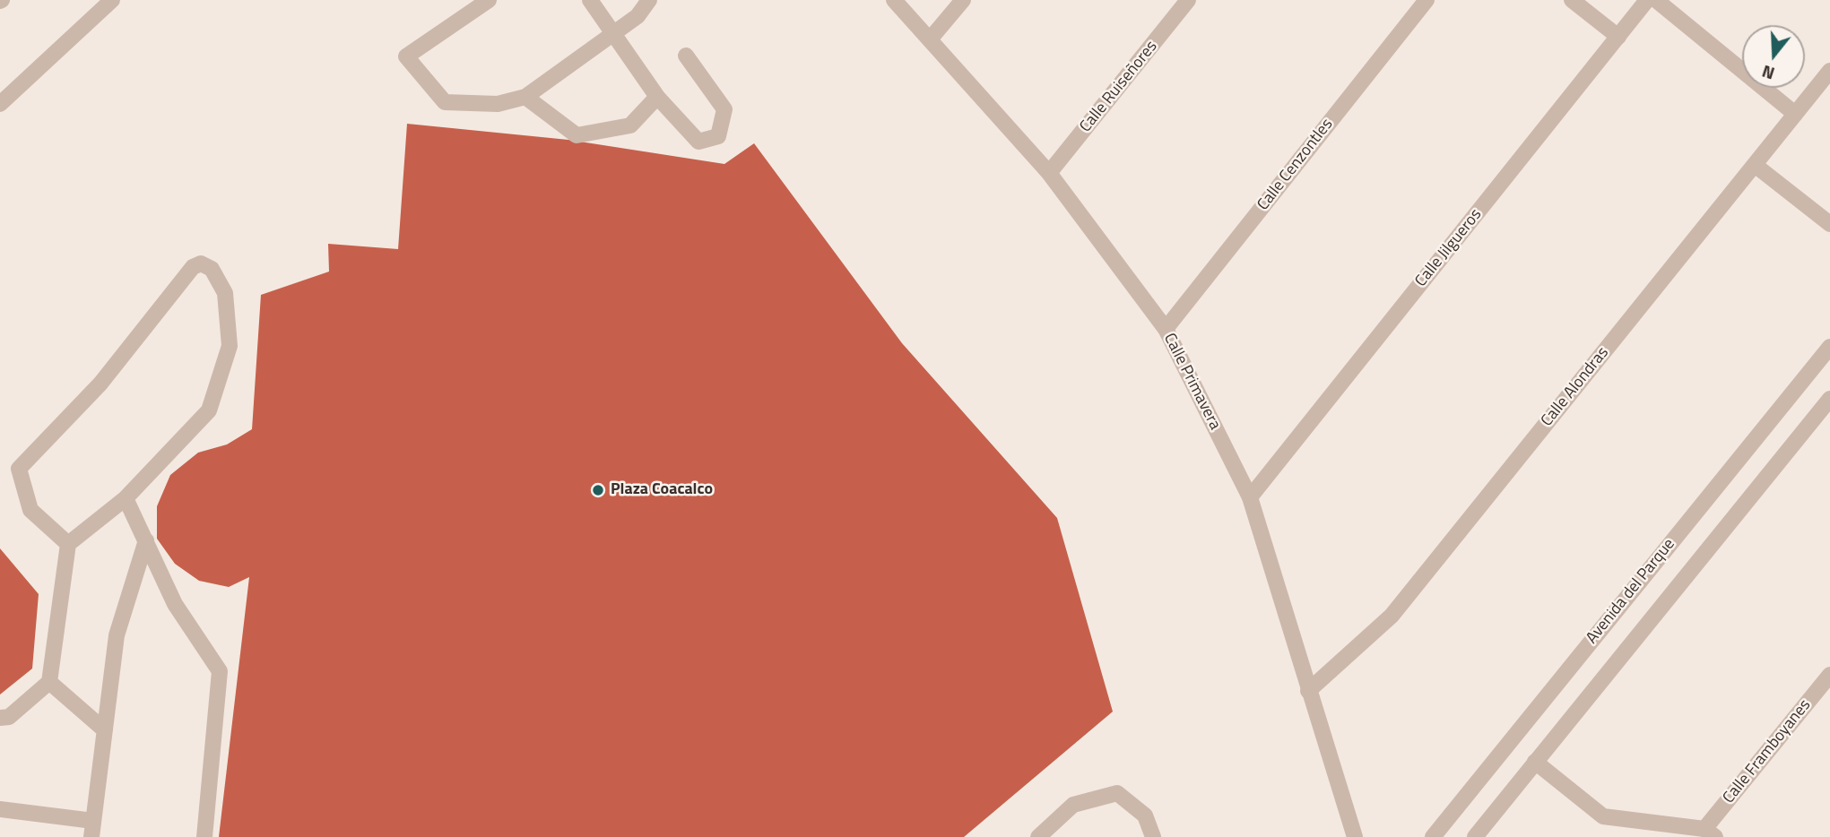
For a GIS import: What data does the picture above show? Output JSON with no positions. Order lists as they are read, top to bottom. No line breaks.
{"streets":{"street":["Calle Ruiseñores","Calle Cenzontles","Calle Jilgueros","Calle Primavera","Calle Alondras","Avenida del Parque","Calle Framboyanes"]},"crossings":[["Calle Ruiseñores","Calle Primavera"],["Calle Cenzontles","Calle Primavera"],["Calle Jilgueros","Calle Primavera"],["Calle Primavera","Calle Alondras"]],"places":["Plaza Coacalco"],"north":"bottom"}
